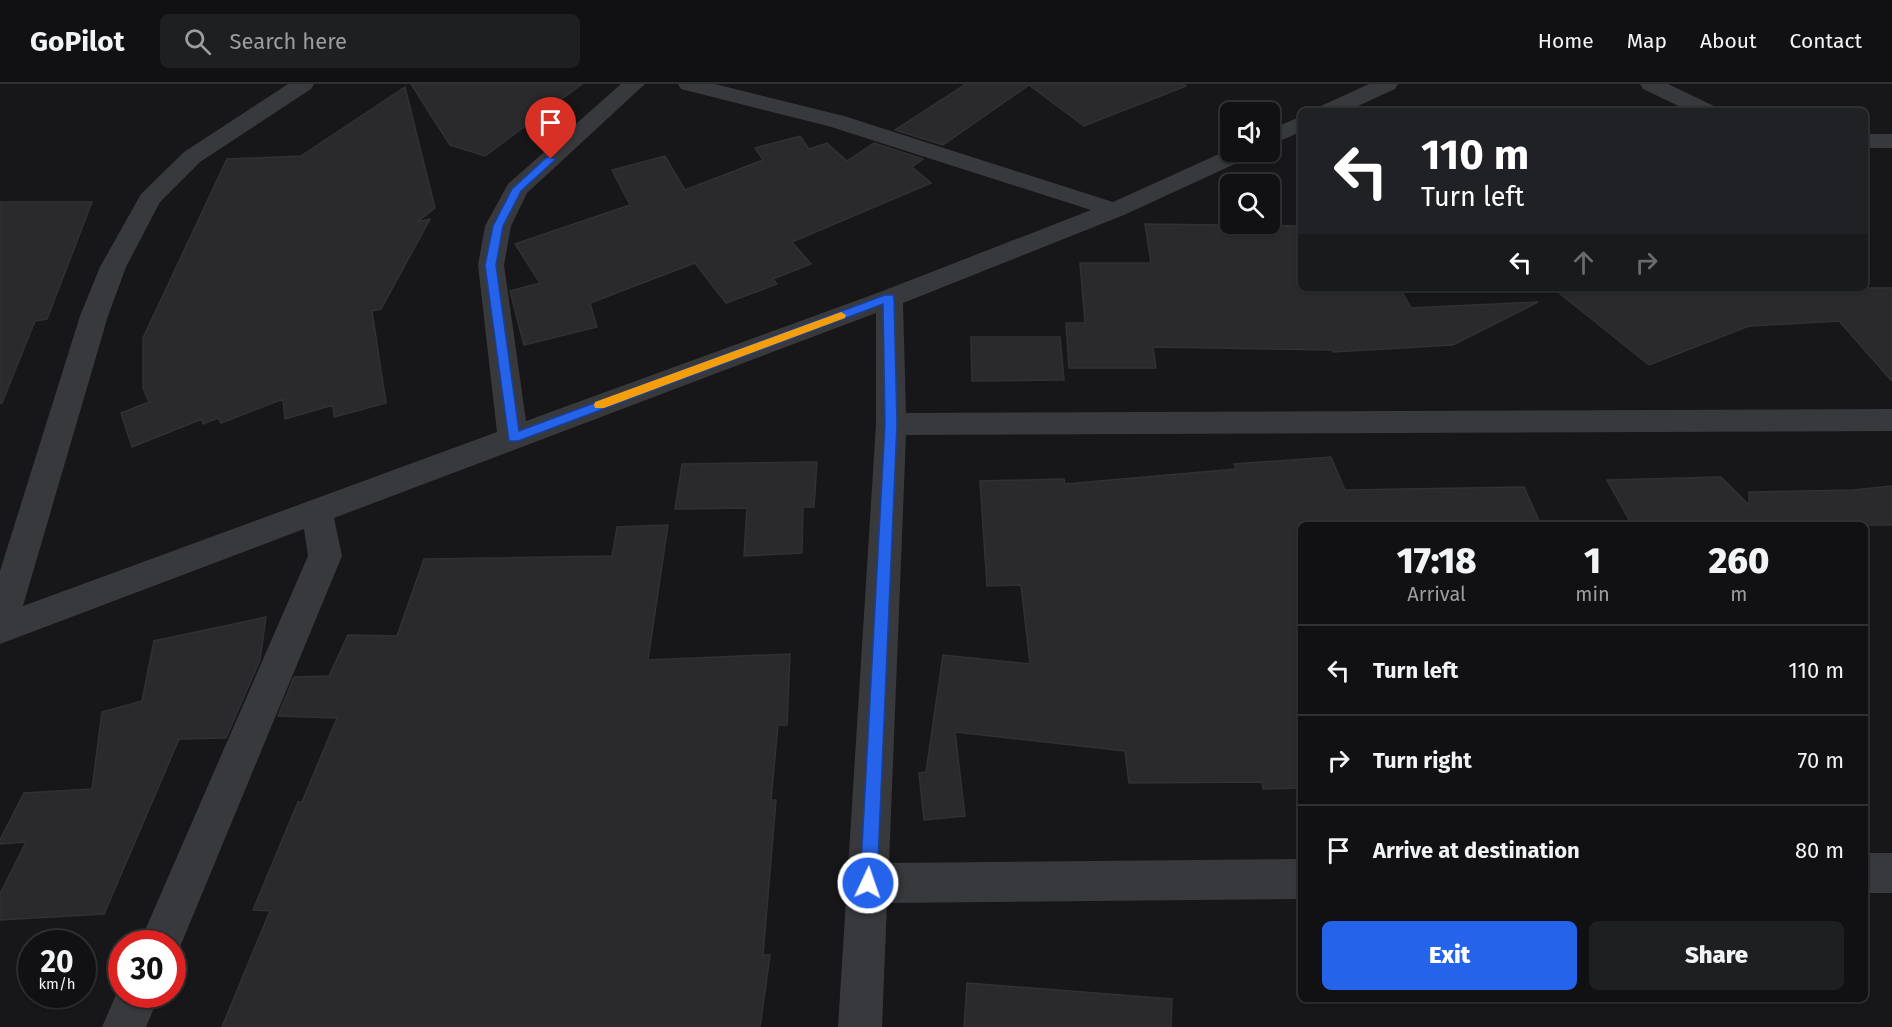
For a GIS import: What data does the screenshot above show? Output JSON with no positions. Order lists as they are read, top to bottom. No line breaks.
{"page":{"header":"GoPilot","search":"Search here","nav":["Home","Map","About","Contact"],"turn":["110 m","Turn left"],"eta":["17:18","Arrival","1","min","260","m"],"list":[{"name":"Turn left","value":"110 m"},{"name":"Turn right","value":"70 m"},{"name":"Arrive at destination","value":"80 m"}],"buttons":["Exit","Share"],"speed":"20 km/h","limit":"30"}}
